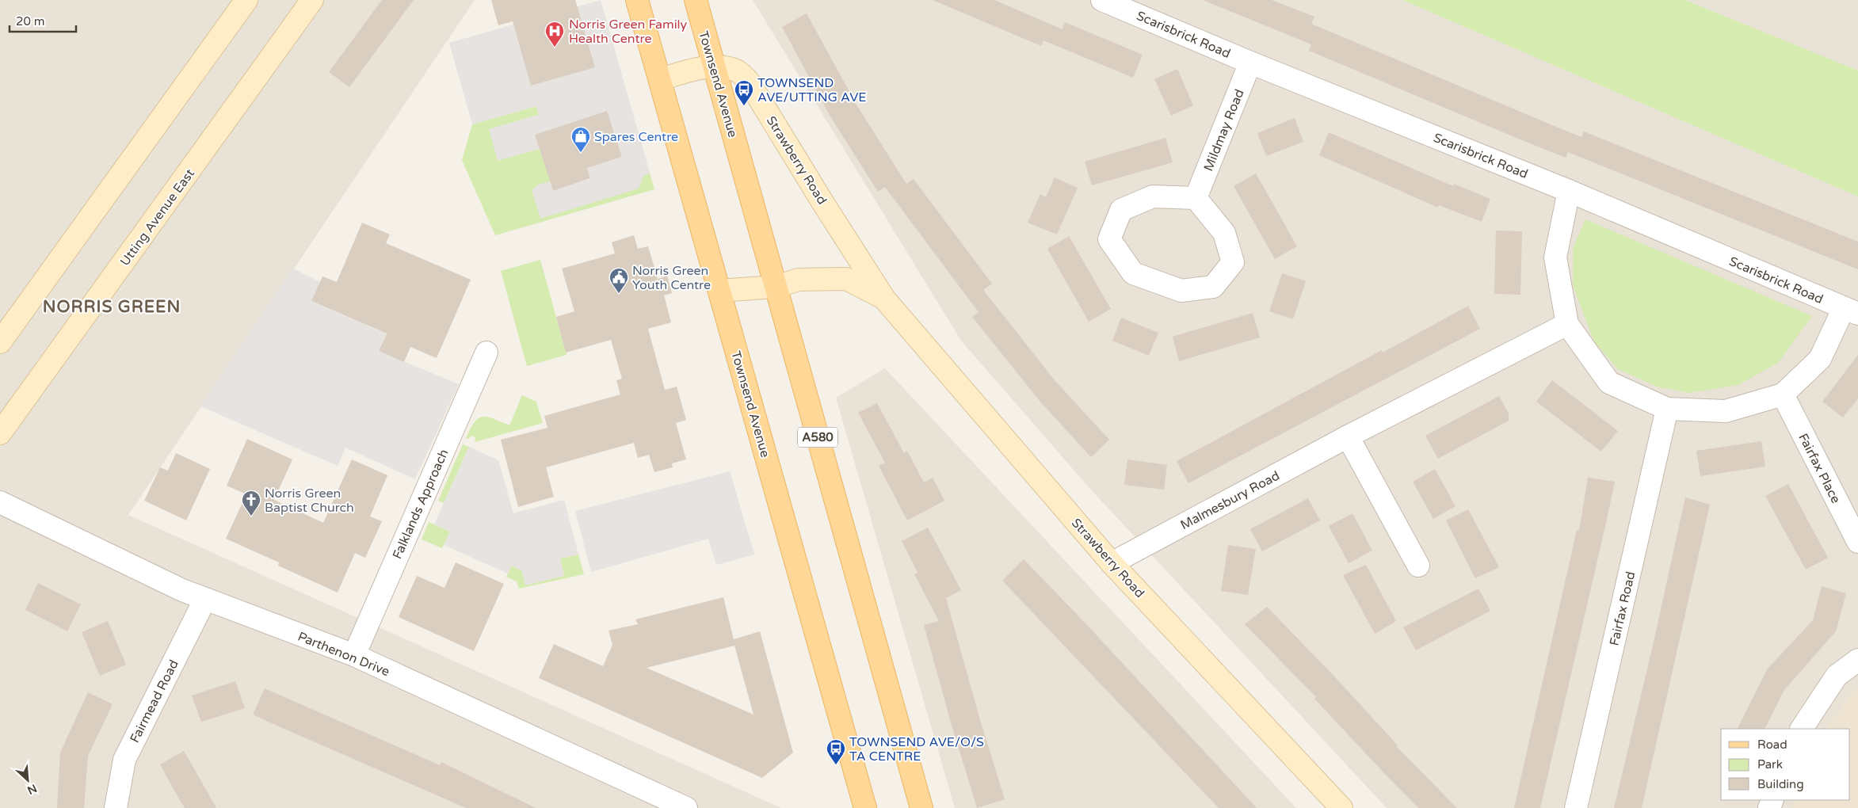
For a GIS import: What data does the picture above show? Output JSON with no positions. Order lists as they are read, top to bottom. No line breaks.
{"streets":{"main road":["Townsend Avenue","Strawberry Road","Utting Avenue East","A580"],"street":["Scarisbrick Road","Mildmay Road","Fairfax Place","Malmesbury Road","Falklands Approach","Fairfax Road","Parthenon Drive","Fairmead Road"]},"crossings":[["Scarisbrick Road","Mildmay Road"],["Townsend Avenue","Strawberry Road"],["Strawberry Road","Malmesbury Road"],["Falklands Approach","Parthenon Drive"],["Parthenon Drive","Fairmead Road"]],"districts":["NORRIS GREEN"],"places":{"hospital":["Norris Green Family Health Centre"],"bus stop":["TOWNSEND AVE/UTTING AVE","TOWNSEND AVE/O/S TA CENTRE"],"shop":["Spares Centre"],"public building":["Norris Green Youth Centre"],"church":["Norris Green Baptist Church"]},"legend":["Road","Park","Building"],"scale_bar":"20 m","north":"bottom right"}
